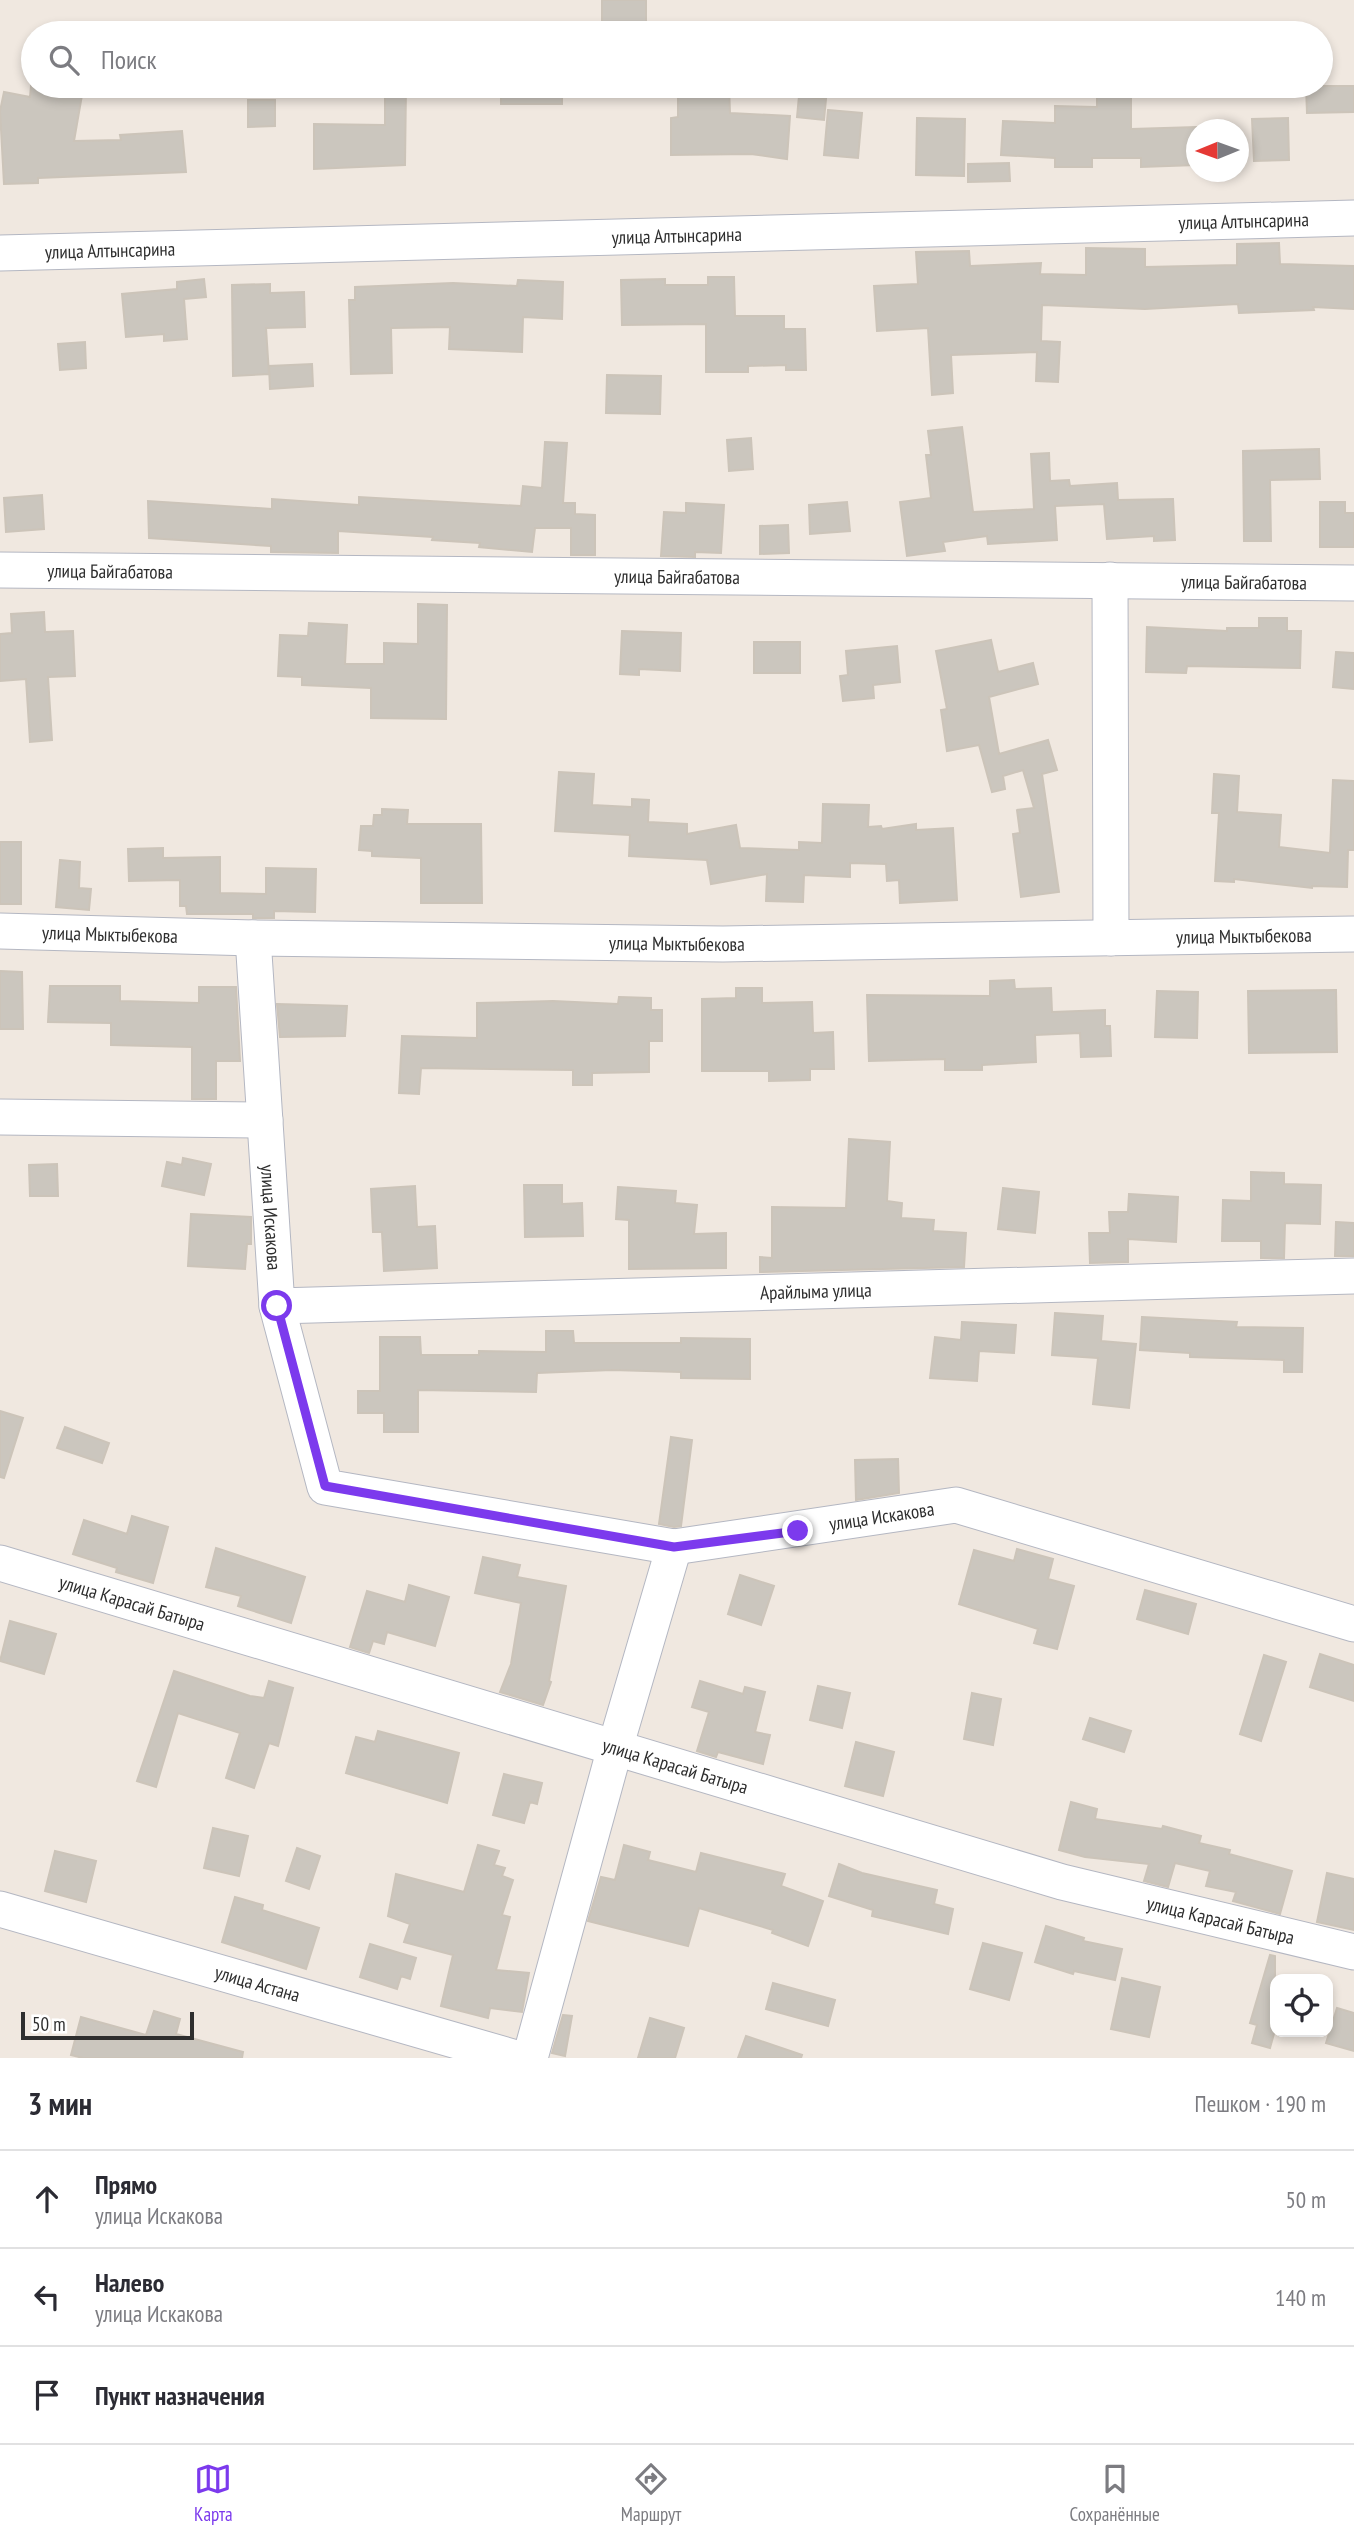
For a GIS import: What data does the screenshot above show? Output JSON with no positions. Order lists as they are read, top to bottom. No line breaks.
{"streets":{"street":["улица Алтынсарина","улица Байгабатова","улица Мыктыбекова","улица Искакова","Арайлыма улица","улица Карасай Батыра","улица Астана"]},"crossings":[["улица Мыктыбекова","улица Искакова"],["улица Искакова","Арайлыма улица"]],"scale_bar":"50 m","north":"left","page":{"search":"Поиск","scale":"50 m","heading":["3 мин","Пешком · 190 m"],"list":[["Прямо","улица Искакова","50 m"],["Налево","улица Искакова","140 m"],"Пункт назначения"],"nav":["Карта","Маршрут","Сохранённые"]}}
